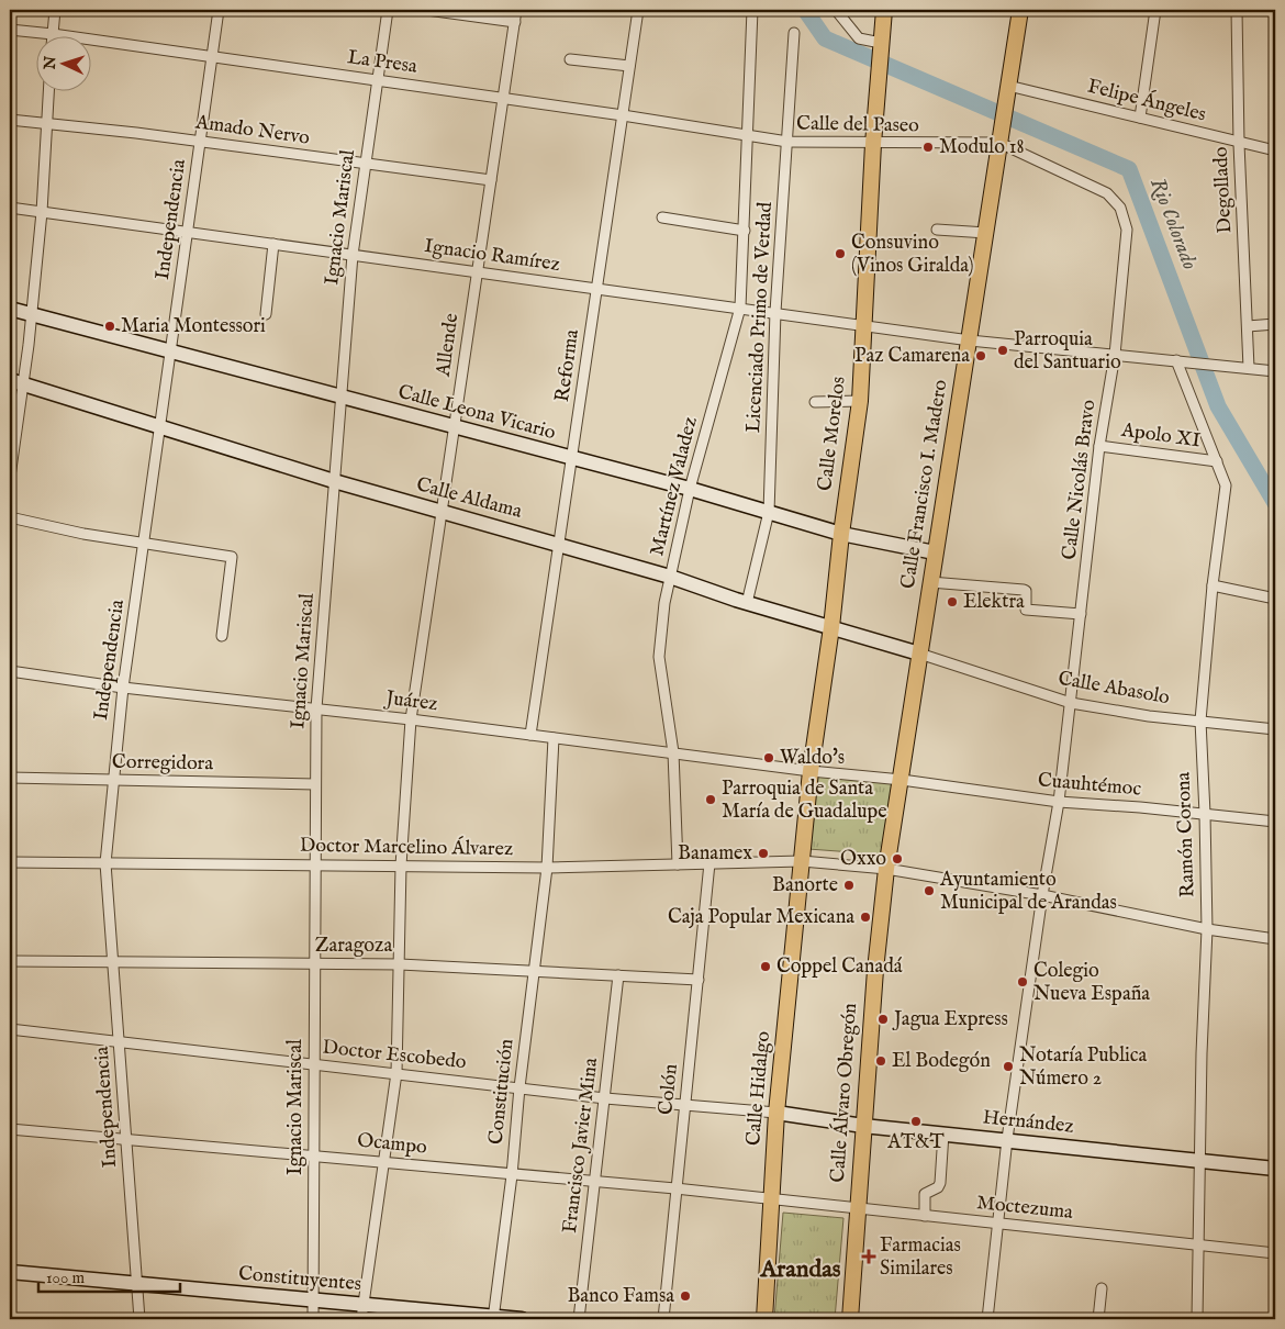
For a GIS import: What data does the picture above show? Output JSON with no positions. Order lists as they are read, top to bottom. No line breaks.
{"streets":{"main road":["Calle Leona Vicario","Calle Morelos","Calle Francisco I. Madero","Calle Aldama","Calle Hidalgo","Calle Álvaro Obregón","Hernández","Constituyentes"],"street":["La Presa","Felipe Ángeles","Calle del Paseo","Amado Nervo","Degollado","Ignacio Mariscal","Independencia","Ignacio Ramírez","Licenciado Primo de Verdad","Allende","Reforma","Apolo XI","Calle Nicolás Bravo","Martínez Valadez","Calle Abasolo","Juárez","Corregidora","Cuauhtémoc","Ramón Corona","Doctor Marcelino Álvarez","Zaragoza","Doctor Escobedo","Colón","Constitución","Ocampo","Francisco Javier Mina","Moctezuma"]},"crossings":[["La Presa","Calle del Paseo"],["La Presa","Ignacio Mariscal"],["La Presa","Independencia"],["La Presa","Allende"],["La Presa","Reforma"],["La Presa","Martínez Valadez"],["Felipe Ángeles","Degollado"],["Felipe Ángeles","Calle Francisco I. Madero"],["Calle del Paseo","Licenciado Primo de Verdad"],["Calle del Paseo","Calle Morelos"],["Calle del Paseo","Calle Nicolás Bravo"],["Calle del Paseo","Calle Francisco I. Madero"],["Calle del Paseo","Martínez Valadez"],["Amado Nervo","Ignacio Mariscal"],["Amado Nervo","Independencia"],["Amado Nervo","Allende"],["Degollado","Ignacio Ramírez"],["Ignacio Mariscal","Ignacio Ramírez"],["Ignacio Mariscal","Calle Leona Vicario"],["Ignacio Mariscal","Calle Aldama"],["Ignacio Mariscal","Juárez"],["Ignacio Mariscal","Corregidora"],["Ignacio Mariscal","Doctor Marcelino Álvarez"],["Ignacio Mariscal","Zaragoza"],["Ignacio Mariscal","Doctor Escobedo"],["Ignacio Mariscal","Ocampo"],["Ignacio Mariscal","Constituyentes"],["Independencia","Ignacio Ramírez"],["Independencia","Calle Leona Vicario"],["Independencia","Calle Aldama"],["Independencia","Juárez"],["Independencia","Corregidora"],["Independencia","Doctor Marcelino Álvarez"],["Independencia","Zaragoza"],["Independencia","Doctor Escobedo"],["Independencia","Ocampo"],["Independencia","Constituyentes"],["Ignacio Ramírez","Licenciado Primo de Verdad"],["Ignacio Ramírez","Allende"],["Ignacio Ramírez","Reforma"],["Ignacio Ramírez","Calle Morelos"],["Ignacio Ramírez","Calle Nicolás Bravo"],["Ignacio Ramírez","Calle Francisco I. Madero"],["Ignacio Ramírez","Martínez Valadez"],["Ignacio Ramírez","Ramón Corona"],["Licenciado Primo de Verdad","Calle Leona Vicario"],["Licenciado Primo de Verdad","Calle Aldama"],["Allende","Calle Leona Vicario"],["Allende","Calle Aldama"],["Allende","Juárez"],["Allende","Doctor Marcelino Álvarez"],["Allende","Zaragoza"],["Allende","Doctor Escobedo"],["Allende","Ocampo"],["Allende","Constituyentes"],["Reforma","Calle Leona Vicario"],["Reforma","Calle Aldama"],["Reforma","Juárez"],["Calle Leona Vicario","Calle Morelos"],["Calle Leona Vicario","Calle Francisco I. Madero"],["Calle Leona Vicario","Martínez Valadez"],["Calle Morelos","Calle Aldama"],["Calle Morelos","Juárez"],["Calle Morelos","Cuauhtémoc"],["Calle Morelos","Doctor Marcelino Álvarez"],["Calle Morelos","Calle Hidalgo"],["Apolo XI","Calle Nicolás Bravo"],["Apolo XI","Ramón Corona"],["Calle Nicolás Bravo","Calle Francisco I. Madero"],["Calle Nicolás Bravo","Calle Abasolo"],["Calle Nicolás Bravo","Cuauhtémoc"],["Calle Nicolás Bravo","Doctor Marcelino Álvarez"],["Calle Nicolás Bravo","Hernández"],["Calle Nicolás Bravo","Moctezuma"],["Calle Francisco I. Madero","Calle Aldama"],["Calle Francisco I. Madero","Calle Abasolo"],["Calle Francisco I. Madero","Cuauhtémoc"],["Calle Francisco I. Madero","Doctor Marcelino Álvarez"],["Calle Francisco I. Madero","Calle Álvaro Obregón"],["Martínez Valadez","Calle Aldama"],["Martínez Valadez","Juárez"],["Martínez Valadez","Doctor Marcelino Álvarez"],["Calle Aldama","Calle Abasolo"],["Calle Abasolo","Ramón Corona"],["Juárez","Cuauhtémoc"],["Juárez","Constitución"],["Cuauhtémoc","Ramón Corona"],["Ramón Corona","Doctor Marcelino Álvarez"],["Ramón Corona","Hernández"],["Ramón Corona","Moctezuma"],["Doctor Marcelino Álvarez","Calle Hidalgo"],["Doctor Marcelino Álvarez","Colón"],["Doctor Marcelino Álvarez","Constitución"],["Doctor Marcelino Álvarez","Calle Álvaro Obregón"],["Zaragoza","Colón"],["Zaragoza","Constitución"],["Zaragoza","Francisco Javier Mina"],["Doctor Escobedo","Calle Hidalgo"],["Doctor Escobedo","Colón"],["Doctor Escobedo","Constitución"],["Doctor Escobedo","Hernández"],["Doctor Escobedo","Francisco Javier Mina"],["Calle Hidalgo","Hernández"],["Calle Hidalgo","Ocampo"],["Calle Hidalgo","Moctezuma"],["Colón","Ocampo"],["Constitución","Ocampo"],["Constitución","Constituyentes"],["Calle Álvaro Obregón","Hernández"],["Calle Álvaro Obregón","Moctezuma"],["Ocampo","Francisco Javier Mina"],["Ocampo","Moctezuma"]],"districts":["Arandas"],"water":["Rio Colorado"],"places":{"other":["Modulo 18","Consuvino (Vinos Giralda)","Maria Montessori","Parroquia del Santuario","Paz Camarena","Elektra","Waldo's","Parroquia de Santa María de Guadalupe","Banamex","Oxxo","Banorte","Ayuntamiento Municipal de Arandas","Caja Popular Mexicana","Coppel Canadá","Colegio Nueva España","Jagua Express","El Bodegón","Notaría Publica Número 2","AT&T","Banco Famsa"],"health":["Farmacias Similares"]},"scale_bar":"100 m","north":"left"}
